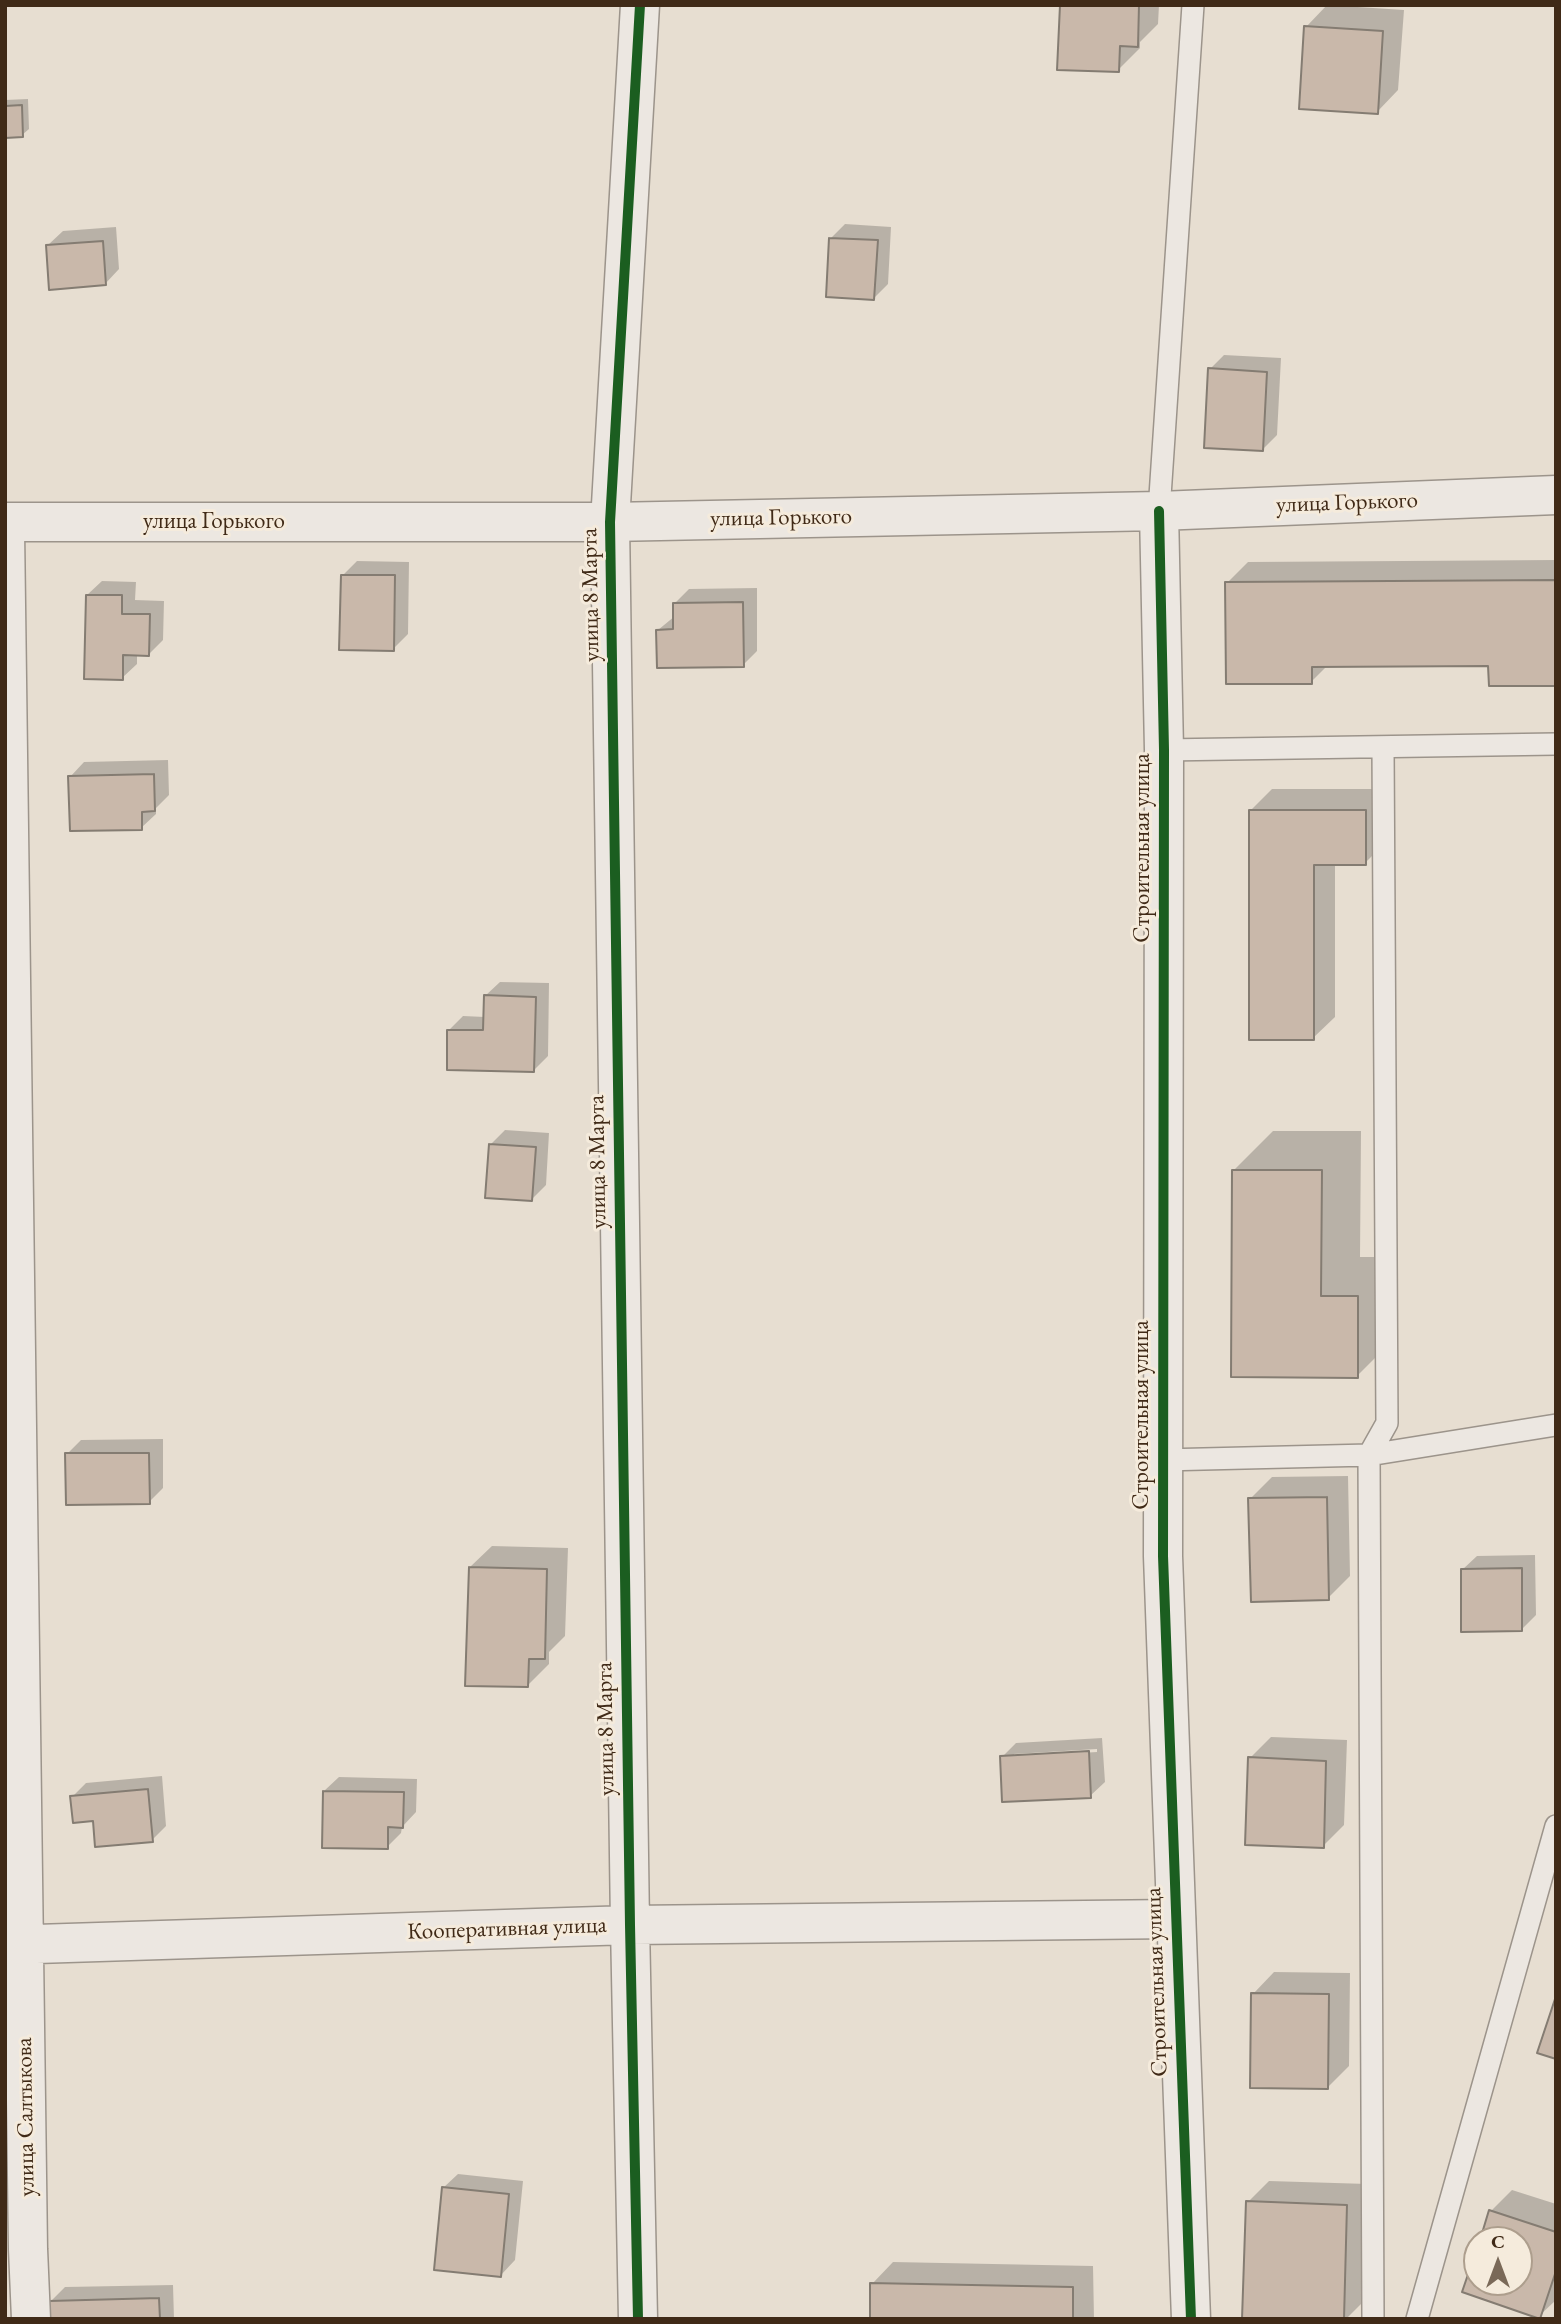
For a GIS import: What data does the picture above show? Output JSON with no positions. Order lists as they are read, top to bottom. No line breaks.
{"streets":{"street":["улица Горького","улица 8 Марта","Строительная улица","Кооперативная улица","улица Салтыкова"]},"crossings":[["улица Горького","улица 8 Марта"],["улица Горького","Строительная улица"],["улица 8 Марта","Кооперативная улица"],["Строительная улица","Кооперативная улица"],["Кооперативная улица","улица Салтыкова"]],"north":"top"}
